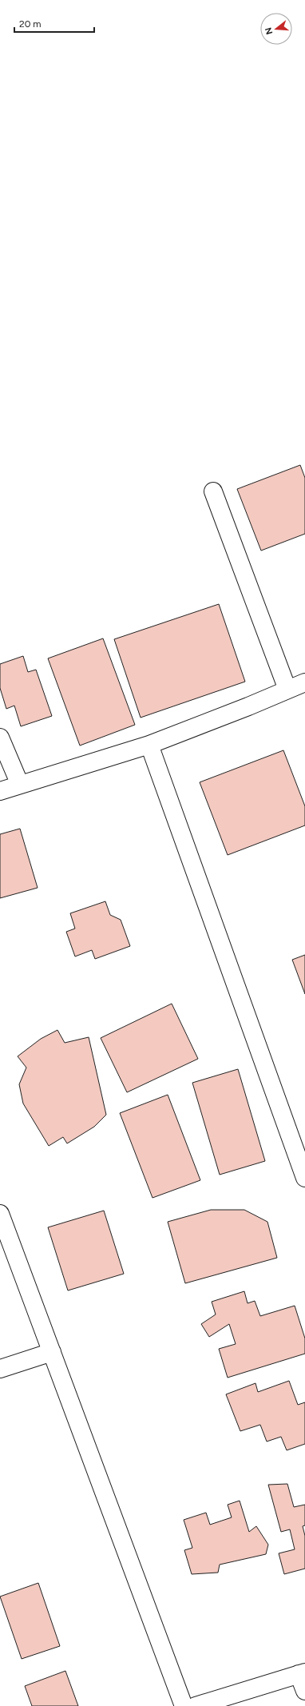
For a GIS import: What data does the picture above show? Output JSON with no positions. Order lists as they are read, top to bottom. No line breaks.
{"scale_bar":"20 m","north":"left"}
